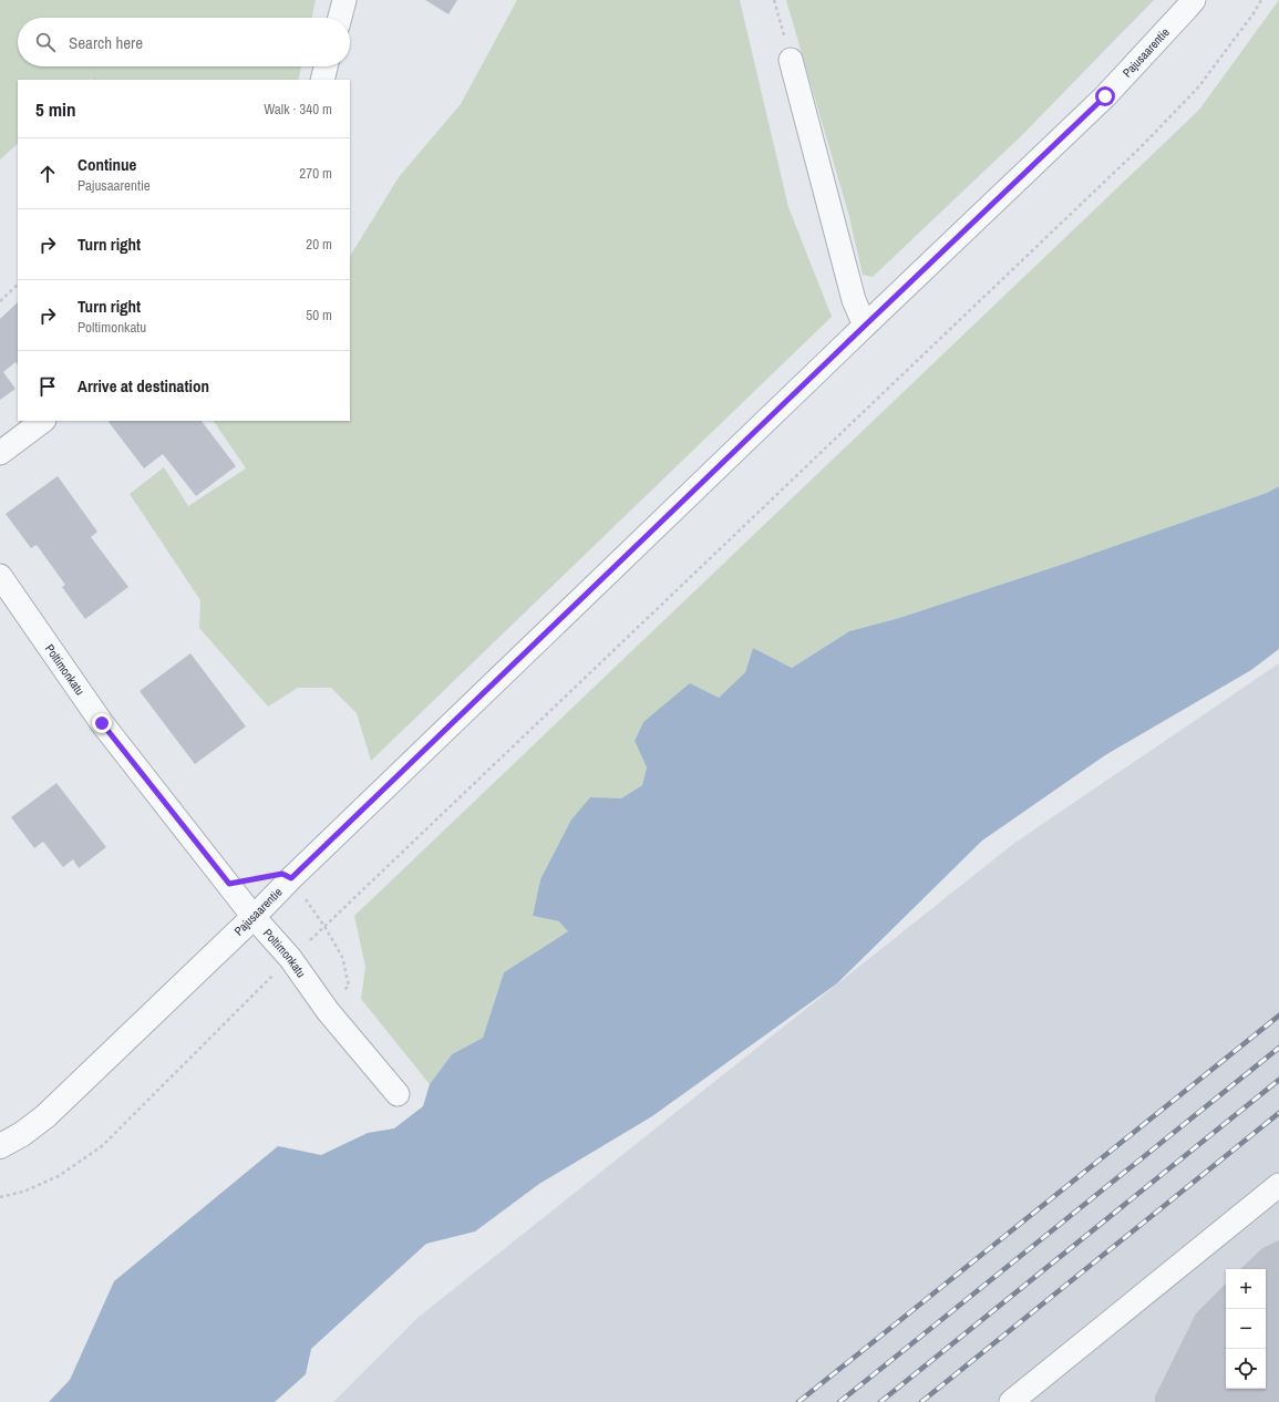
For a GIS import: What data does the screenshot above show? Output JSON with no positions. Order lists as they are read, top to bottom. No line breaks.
{"streets":{"street":["Pajusaarentie","Poltimonkatu"]},"crossings":[["Pajusaarentie","Poltimonkatu"]],"page":{"search":"Search here","heading":["5 min","Walk · 340 m"],"list":[["Continue","Pajusaarentie","270 m"],["Turn right","20 m"],["Turn right","Poltimonkatu","50 m"],"Arrive at destination"],"map_buttons":["+","−"]}}
